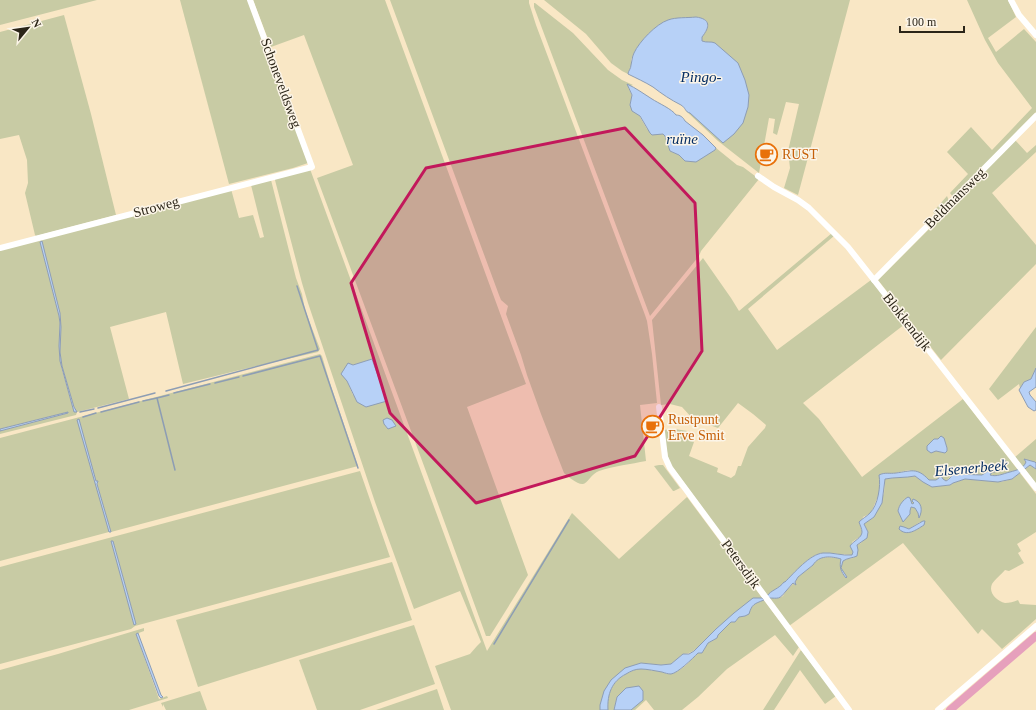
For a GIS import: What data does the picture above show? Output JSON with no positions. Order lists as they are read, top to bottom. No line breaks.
{"streets":{"street":["Schoneveldsweg","Beldmansweg","Stroweg","Blokkendijk","Petersdijk"]},"crossings":[["Schoneveldsweg","Stroweg"],["Beldmansweg","Blokkendijk"]],"water":["Pingo-","ruïne","Elsenerbeek"],"places":{"cafe":["RUST","Rustpunt Erve Smit"]},"scale_bar":"100 m","north":"top right"}
